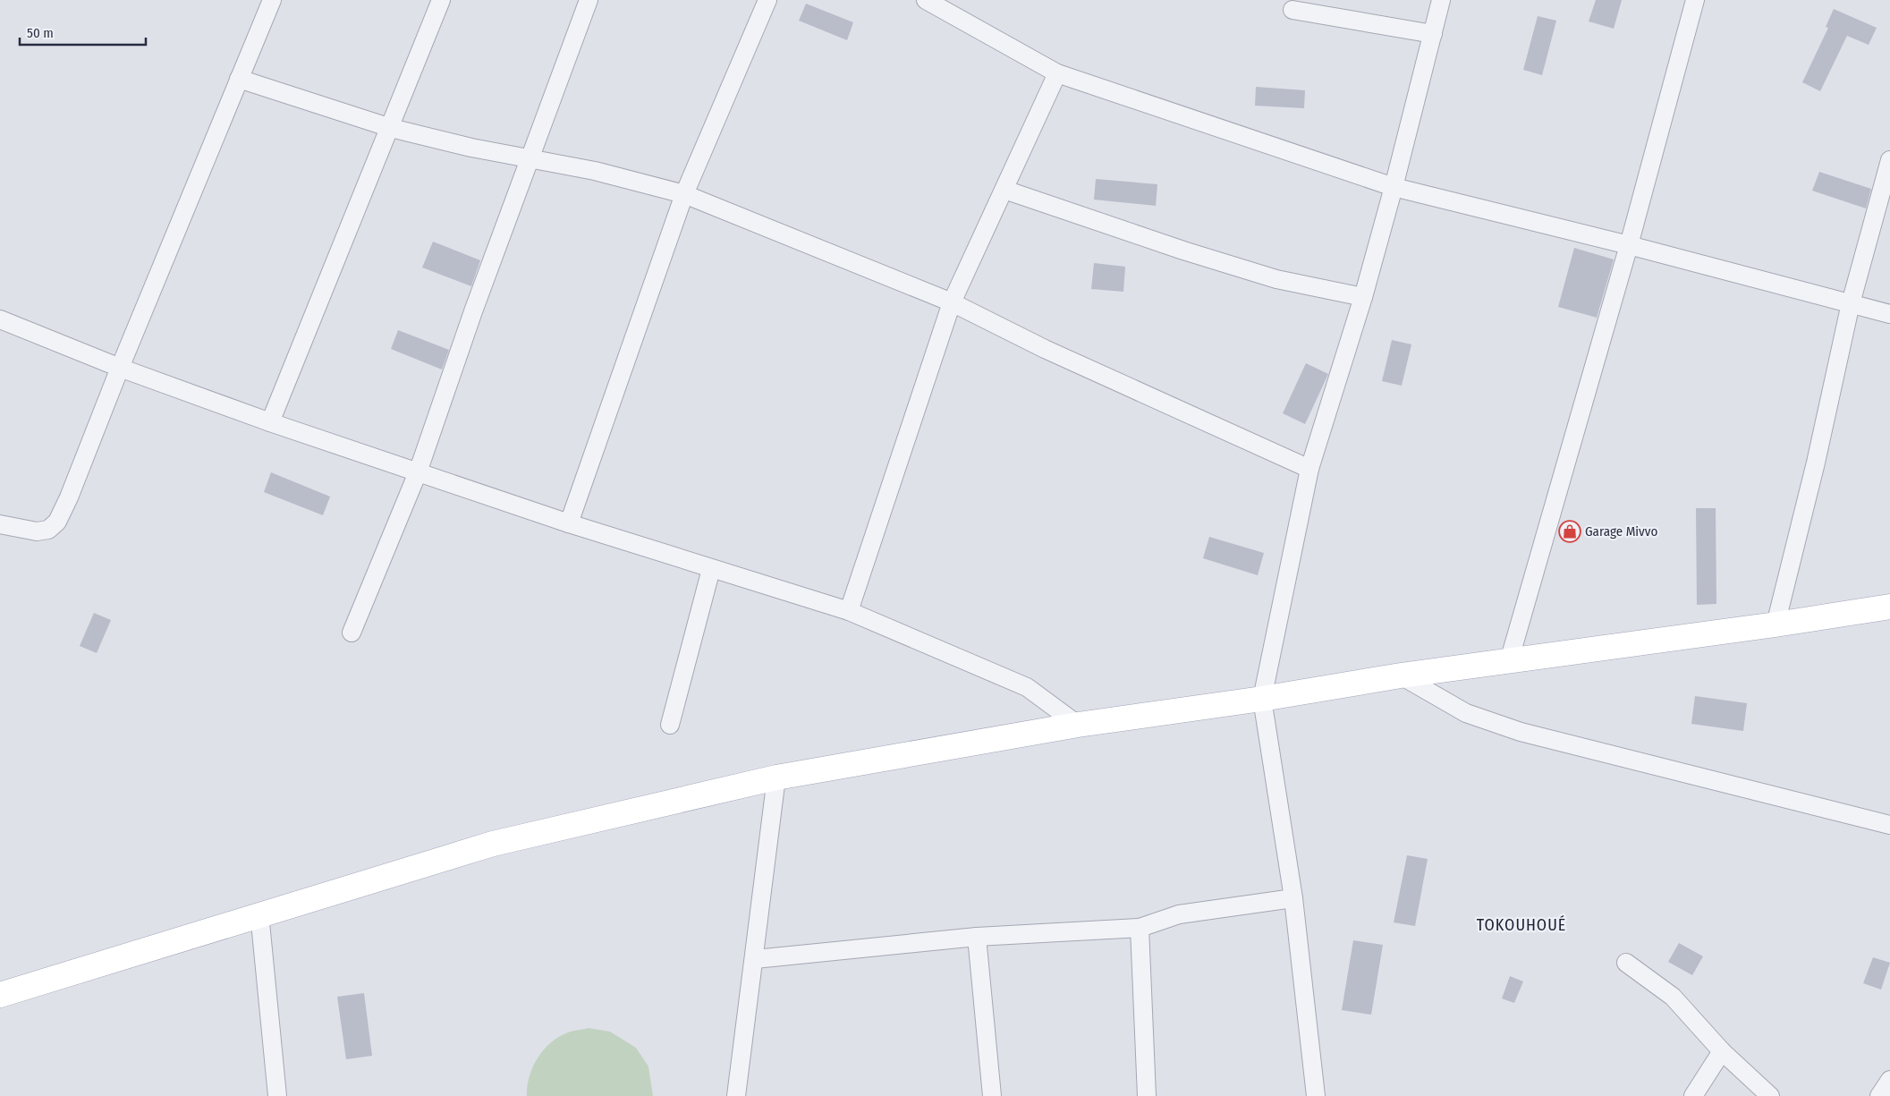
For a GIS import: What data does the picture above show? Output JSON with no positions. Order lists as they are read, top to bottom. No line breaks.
{"districts":["TOKOUHOUÉ"],"places":{"shop":["Garage Mivvo"]},"scale_bar":"50 m"}
